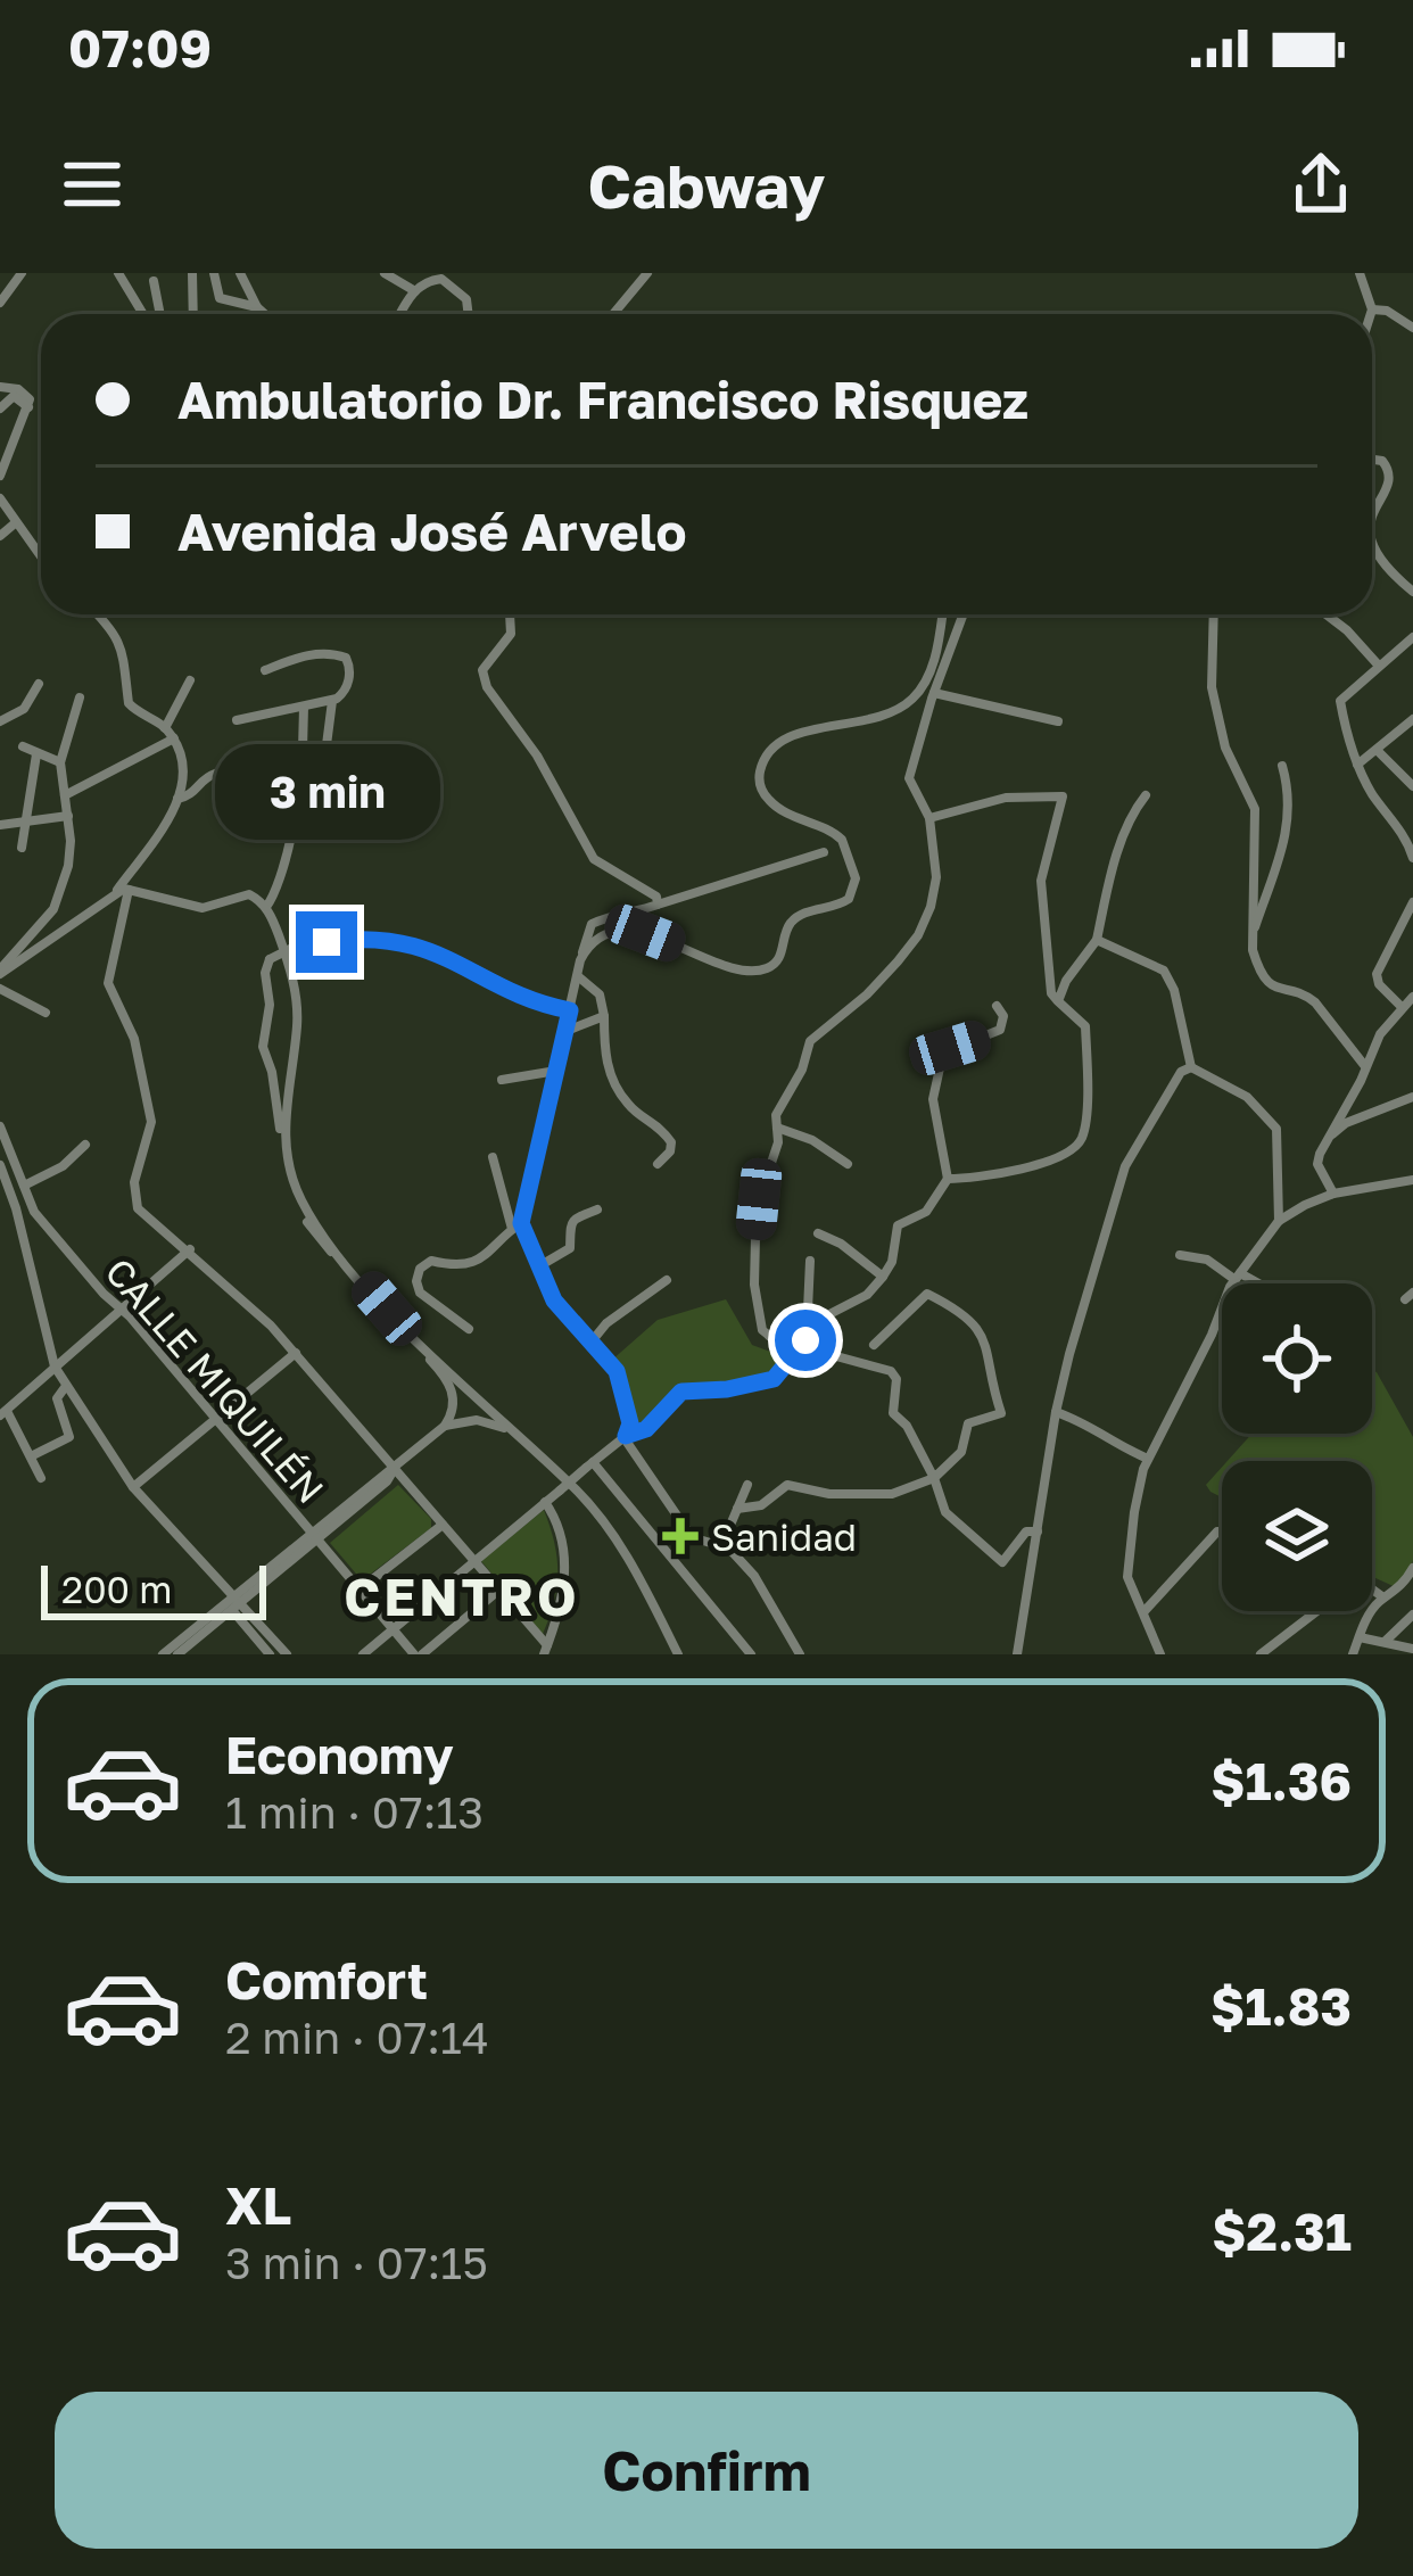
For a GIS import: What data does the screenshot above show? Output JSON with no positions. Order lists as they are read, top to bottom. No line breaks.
{"streets":{"street":["CALLE MIQUILÉN"]},"districts":["CENTRO"],"places":{"health":["Sanidad"]},"scale_bar":"200 m","page":{"status":"07:09","header":"Cabway","banner":["Ambulatorio Dr. Francisco Risquez","Avenida José Arvelo"],"bubble":"3 min","scale":"200 m","list":[{"name":"Economy","note":"1 min · 07:13","value":"$1.36"},{"name":"Comfort","note":"2 min · 07:14","value":"$1.83"},{"name":"XL","note":"3 min · 07:15","value":"$2.31"}],"buttons":"Confirm"}}
